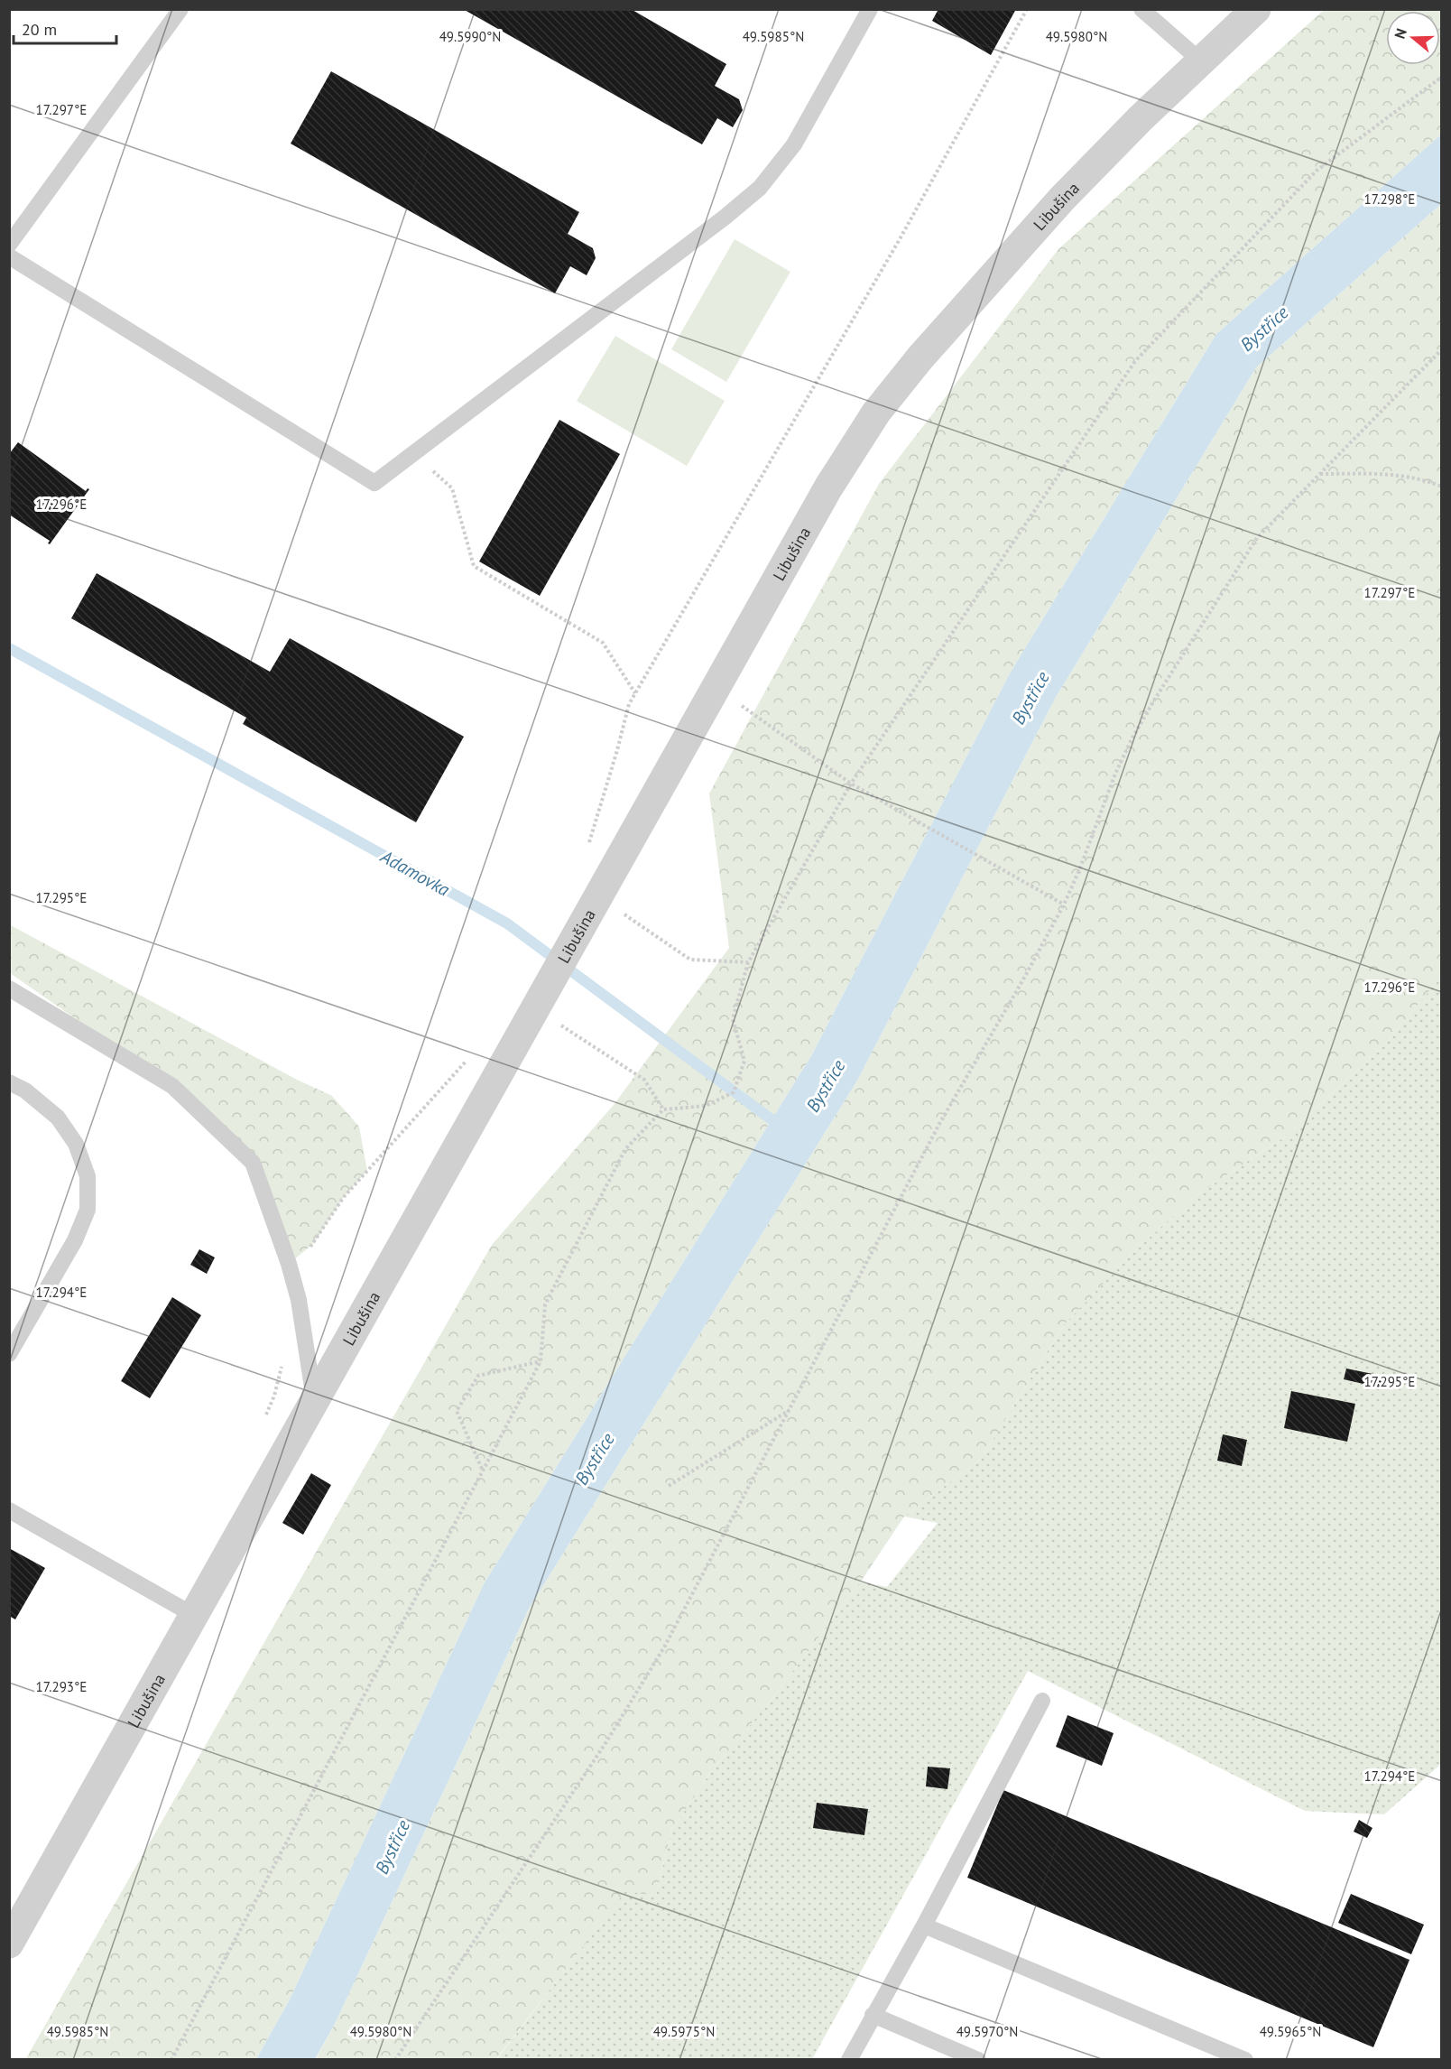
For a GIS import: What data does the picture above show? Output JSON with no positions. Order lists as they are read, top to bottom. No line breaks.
{"streets":{"street":["Libušina"]},"water":["Bystřice","Adamovka"],"scale_bar":"20 m","north":"left","coordinates":["49.5990°N","49.5985°N","49.5980°N","17.297°E","17.298°E","17.296°E","17.295°E","17.294°E","17.293°E","49.5975°N","49.5970°N","49.5965°N"]}
